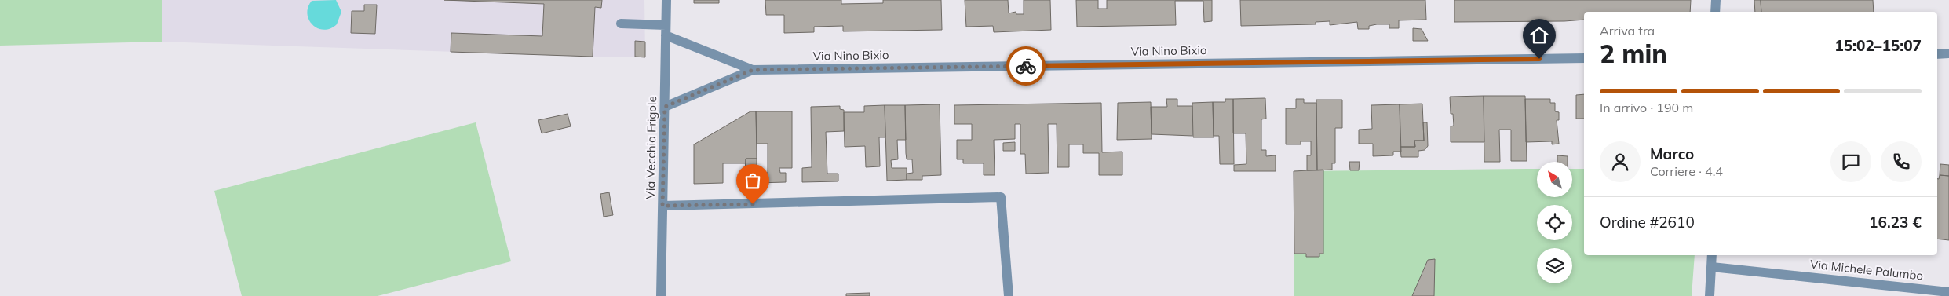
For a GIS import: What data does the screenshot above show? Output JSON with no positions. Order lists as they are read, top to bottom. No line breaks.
{"streets":{"street":["Via Nino Bixio","Via Vecchia Frigole","Via Michele Palumbo"]},"crossings":[["Via Nino Bixio","Via Vecchia Frigole"]],"north":"top left","page":{"heading":["2 min","Arriva tra","15:02–15:07"],"panel":["Marco","Corriere · 4.4","Ordine #2610","16.23 €"],"bar":"In arrivo · 190 m"}}
